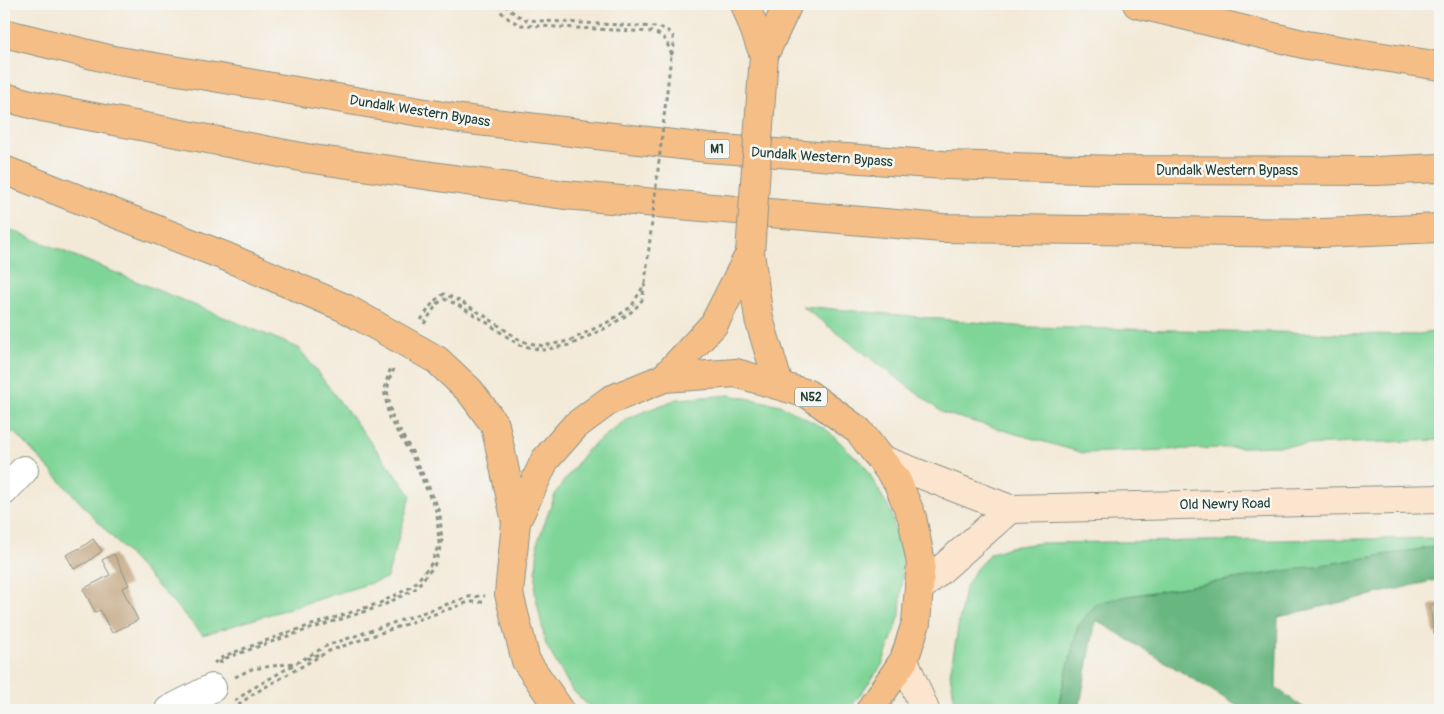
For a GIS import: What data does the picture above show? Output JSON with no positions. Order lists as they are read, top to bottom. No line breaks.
{"streets":{"main road":["Dundalk Western Bypass","M1","N52","Old Newry Road"]},"crossings":[["N52","Old Newry Road"]]}
